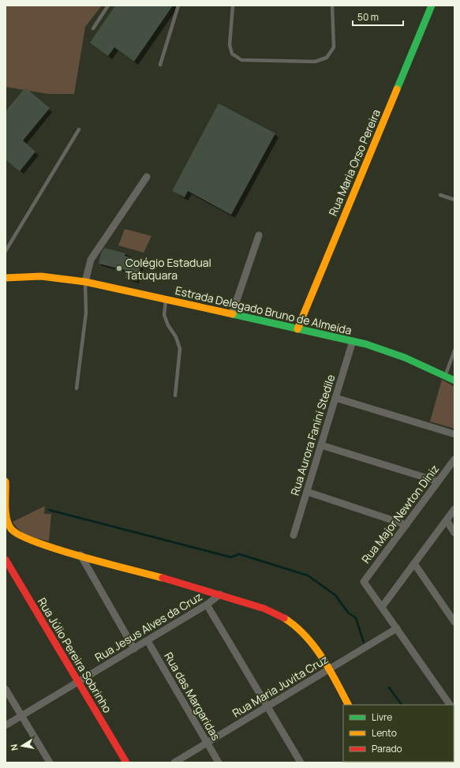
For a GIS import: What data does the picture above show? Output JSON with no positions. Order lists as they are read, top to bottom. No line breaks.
{"streets":{"street":["Rua Maria Orso Pereira","Estrada Delegado Bruno de Almeida","Rua Aurora Fanini Stedile","Rua Major Newton Diniz","Rua Jesus Alves da Cruz","Rua Júlio Pereira Sobrinho","Rua Maria Juvita Cruz","Rua das Margaridas"]},"crossings":[["Rua Maria Orso Pereira","Estrada Delegado Bruno de Almeida"],["Estrada Delegado Bruno de Almeida","Rua Aurora Fanini Stedile"],["Rua Jesus Alves da Cruz","Rua Júlio Pereira Sobrinho"],["Rua Jesus Alves da Cruz","Rua das Margaridas"],["Rua Maria Juvita Cruz","Rua das Margaridas"]],"places":["Colégio Estadual Tatuquara"],"legend":["Livre","Lento","Parado"],"scale_bar":"50 m","north":"left"}
